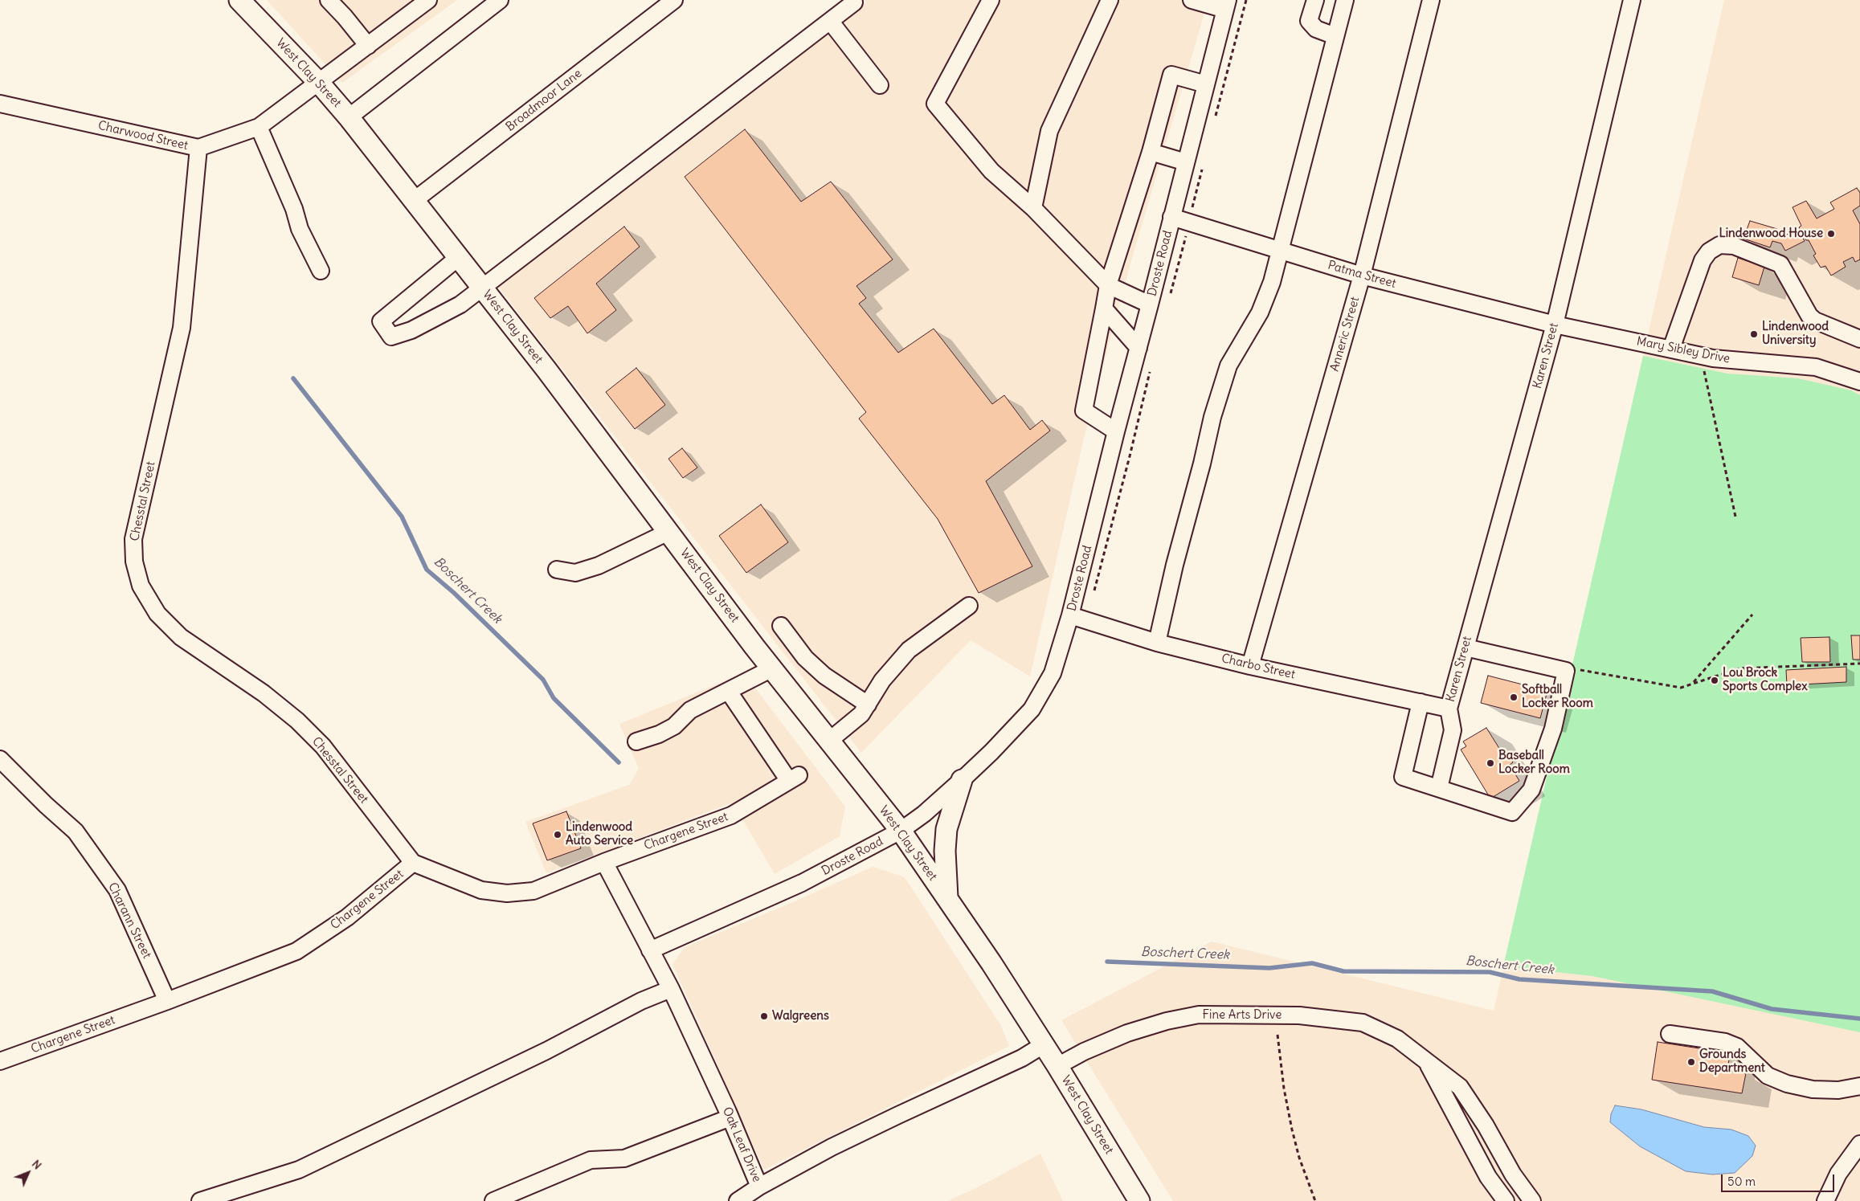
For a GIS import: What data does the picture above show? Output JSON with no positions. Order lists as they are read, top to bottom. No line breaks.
{"streets":{"main road":["West Clay Street"],"street":["Broadmoor Lane","Charwood Street","Droste Road","Patma Street","Anneric Street","Mary Sibley Drive","Karen Street","Chesstal Street","Charbo Street","Chargene Street","Charann Street","Fine Arts Drive","Oak Leaf Drive"]},"crossings":[["West Clay Street","Broadmoor Lane"],["West Clay Street","Charwood Street"],["West Clay Street","Droste Road"],["West Clay Street","Fine Arts Drive"],["West Clay Street","Oak Leaf Drive"],["Charwood Street","Chesstal Street"],["Droste Road","Patma Street"],["Droste Road","Charbo Street"],["Droste Road","Oak Leaf Drive"],["Patma Street","Anneric Street"],["Patma Street","Mary Sibley Drive"],["Patma Street","Karen Street"],["Anneric Street","Charbo Street"],["Mary Sibley Drive","Karen Street"],["Karen Street","Charbo Street"],["Chesstal Street","Chargene Street"],["Chargene Street","Charann Street"],["Chargene Street","Oak Leaf Drive"]],"water":["Boschert Creek"],"places":["Lindenwood House","Lindenwood University","Lou Brock Sports Complex","Softball Locker Room","Baseball Locker Room","Lindenwood Auto Service","Walgreens","Grounds Department"],"scale_bar":"50 m","north":"top right"}
